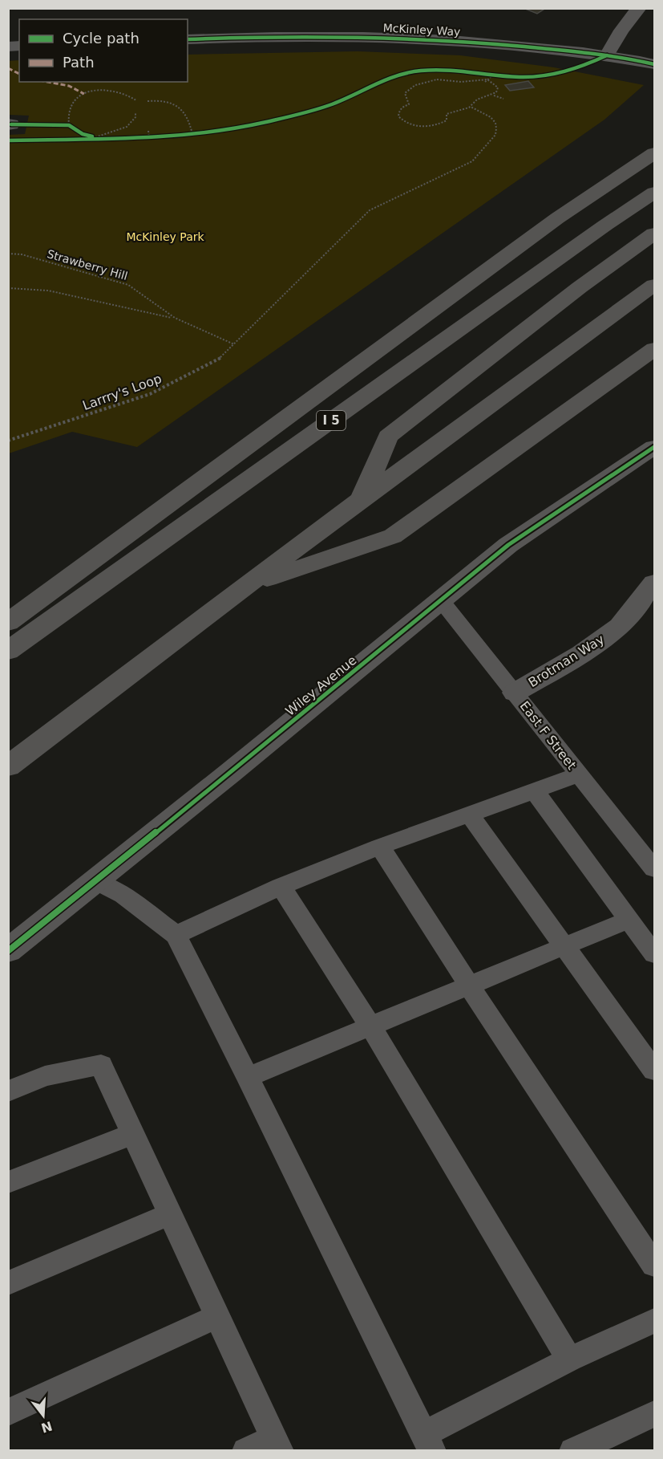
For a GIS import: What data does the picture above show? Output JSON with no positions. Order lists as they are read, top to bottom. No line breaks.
{"streets":{"highway":["I 5"],"street":["McKinley Way","Brotman Way","Wiley Avenue"],"lane":["East F Street"],"path":["Strawberry Hill","Larrry's Loop"]},"crossings":[["Strawberry Hill","Larrry's Loop"],["Brotman Way","East F Street"],["Wiley Avenue","East F Street"]],"parks":["McKinley Park"],"legend":["Cycle path","Path"],"north":"bottom"}
